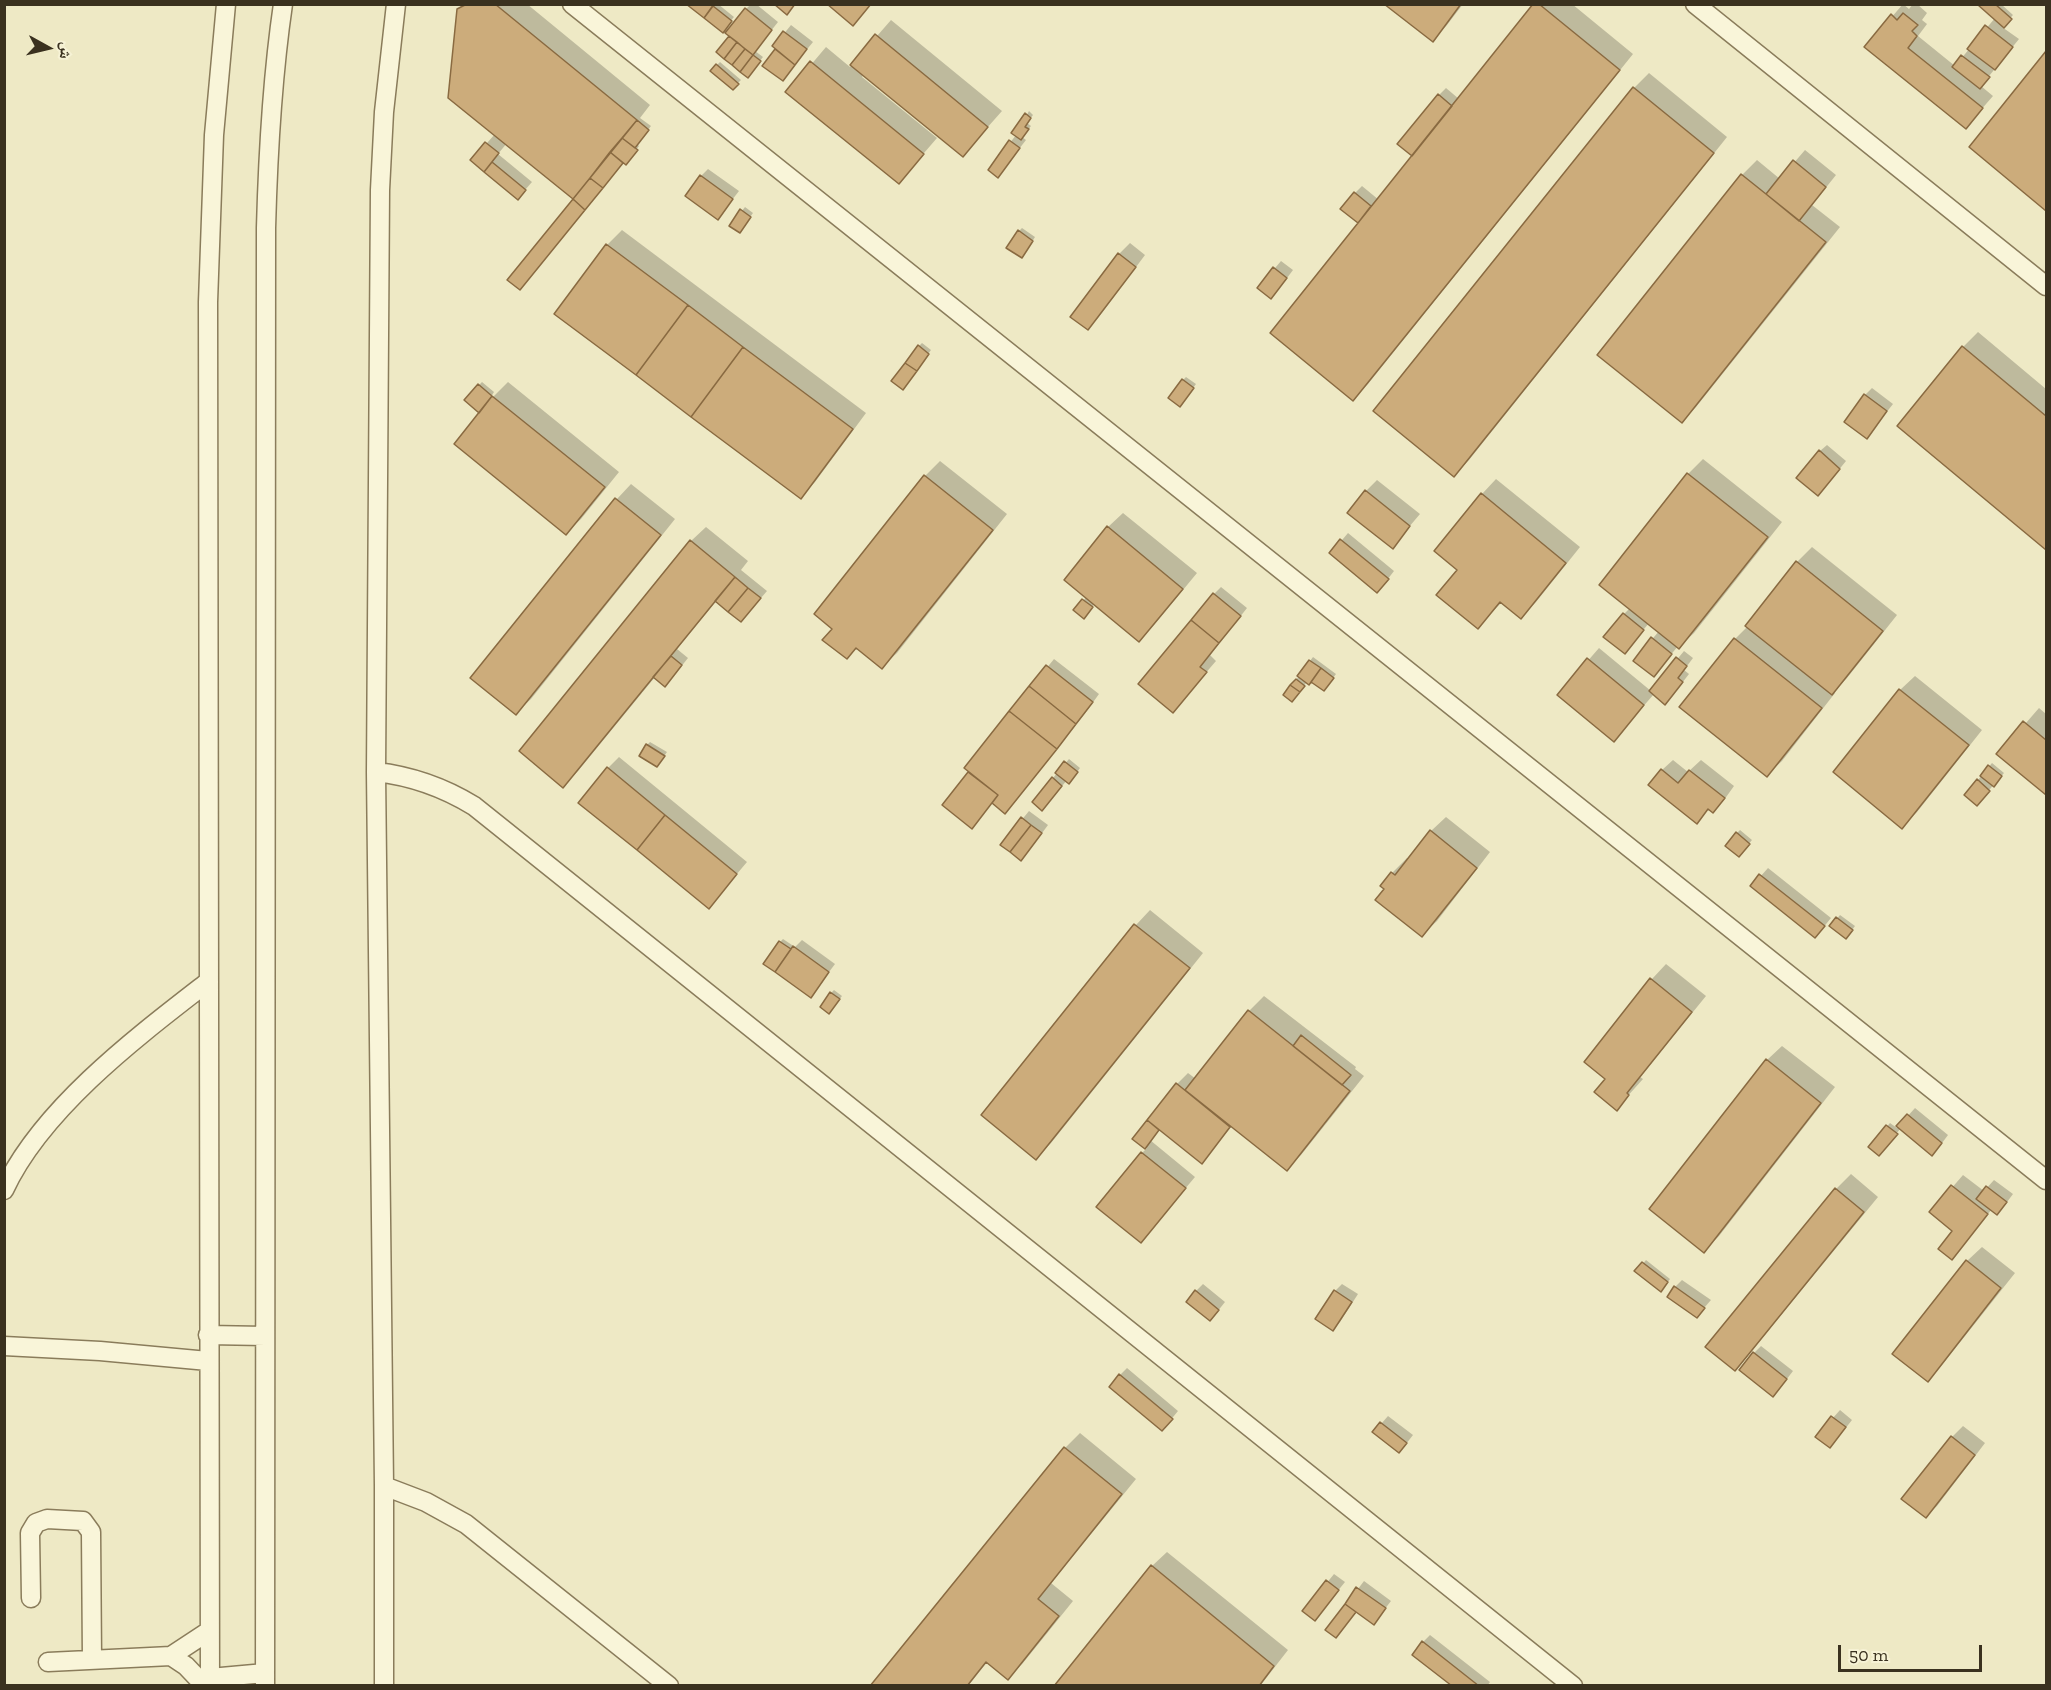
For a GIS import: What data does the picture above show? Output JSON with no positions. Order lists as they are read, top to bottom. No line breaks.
{"scale_bar":"50 m","north":"right"}
